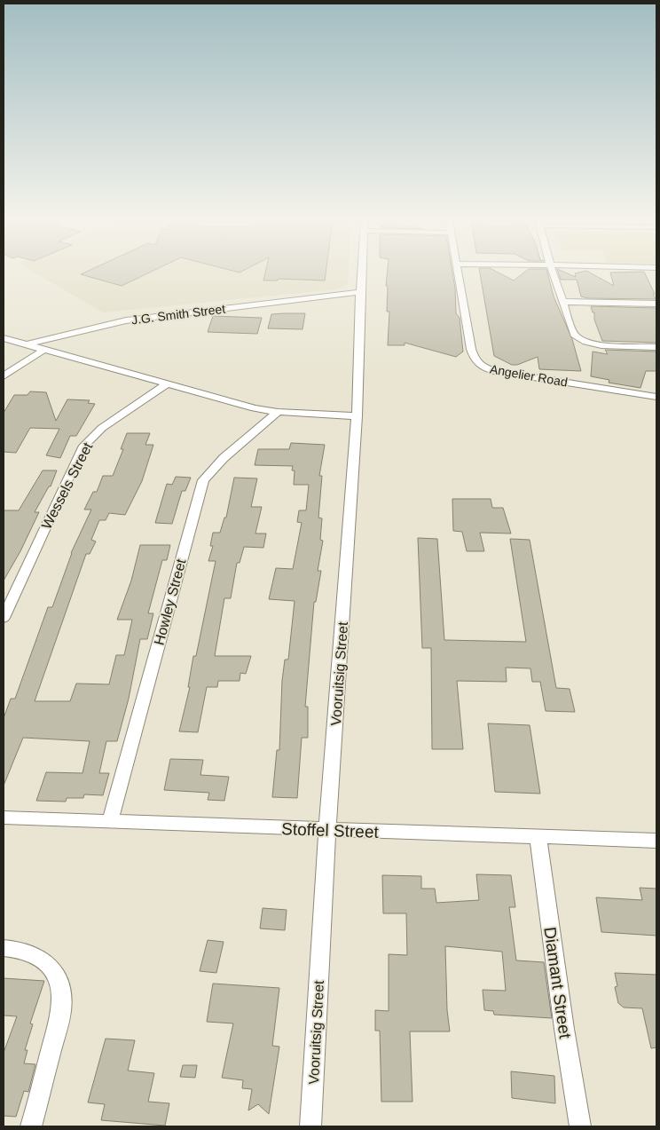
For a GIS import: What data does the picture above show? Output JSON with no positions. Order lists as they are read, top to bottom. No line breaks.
{"streets":{"street":["J.G. Smith Street","Angelier Road","Wessels Street","Howley Street","Vooruitsig Street","Stoffel Street","Diamant Street"]},"crossings":[["J.G. Smith Street","Vooruitsig Street"],["Howley Street","Stoffel Street"],["Vooruitsig Street","Stoffel Street"],["Stoffel Street","Diamant Street"]]}
